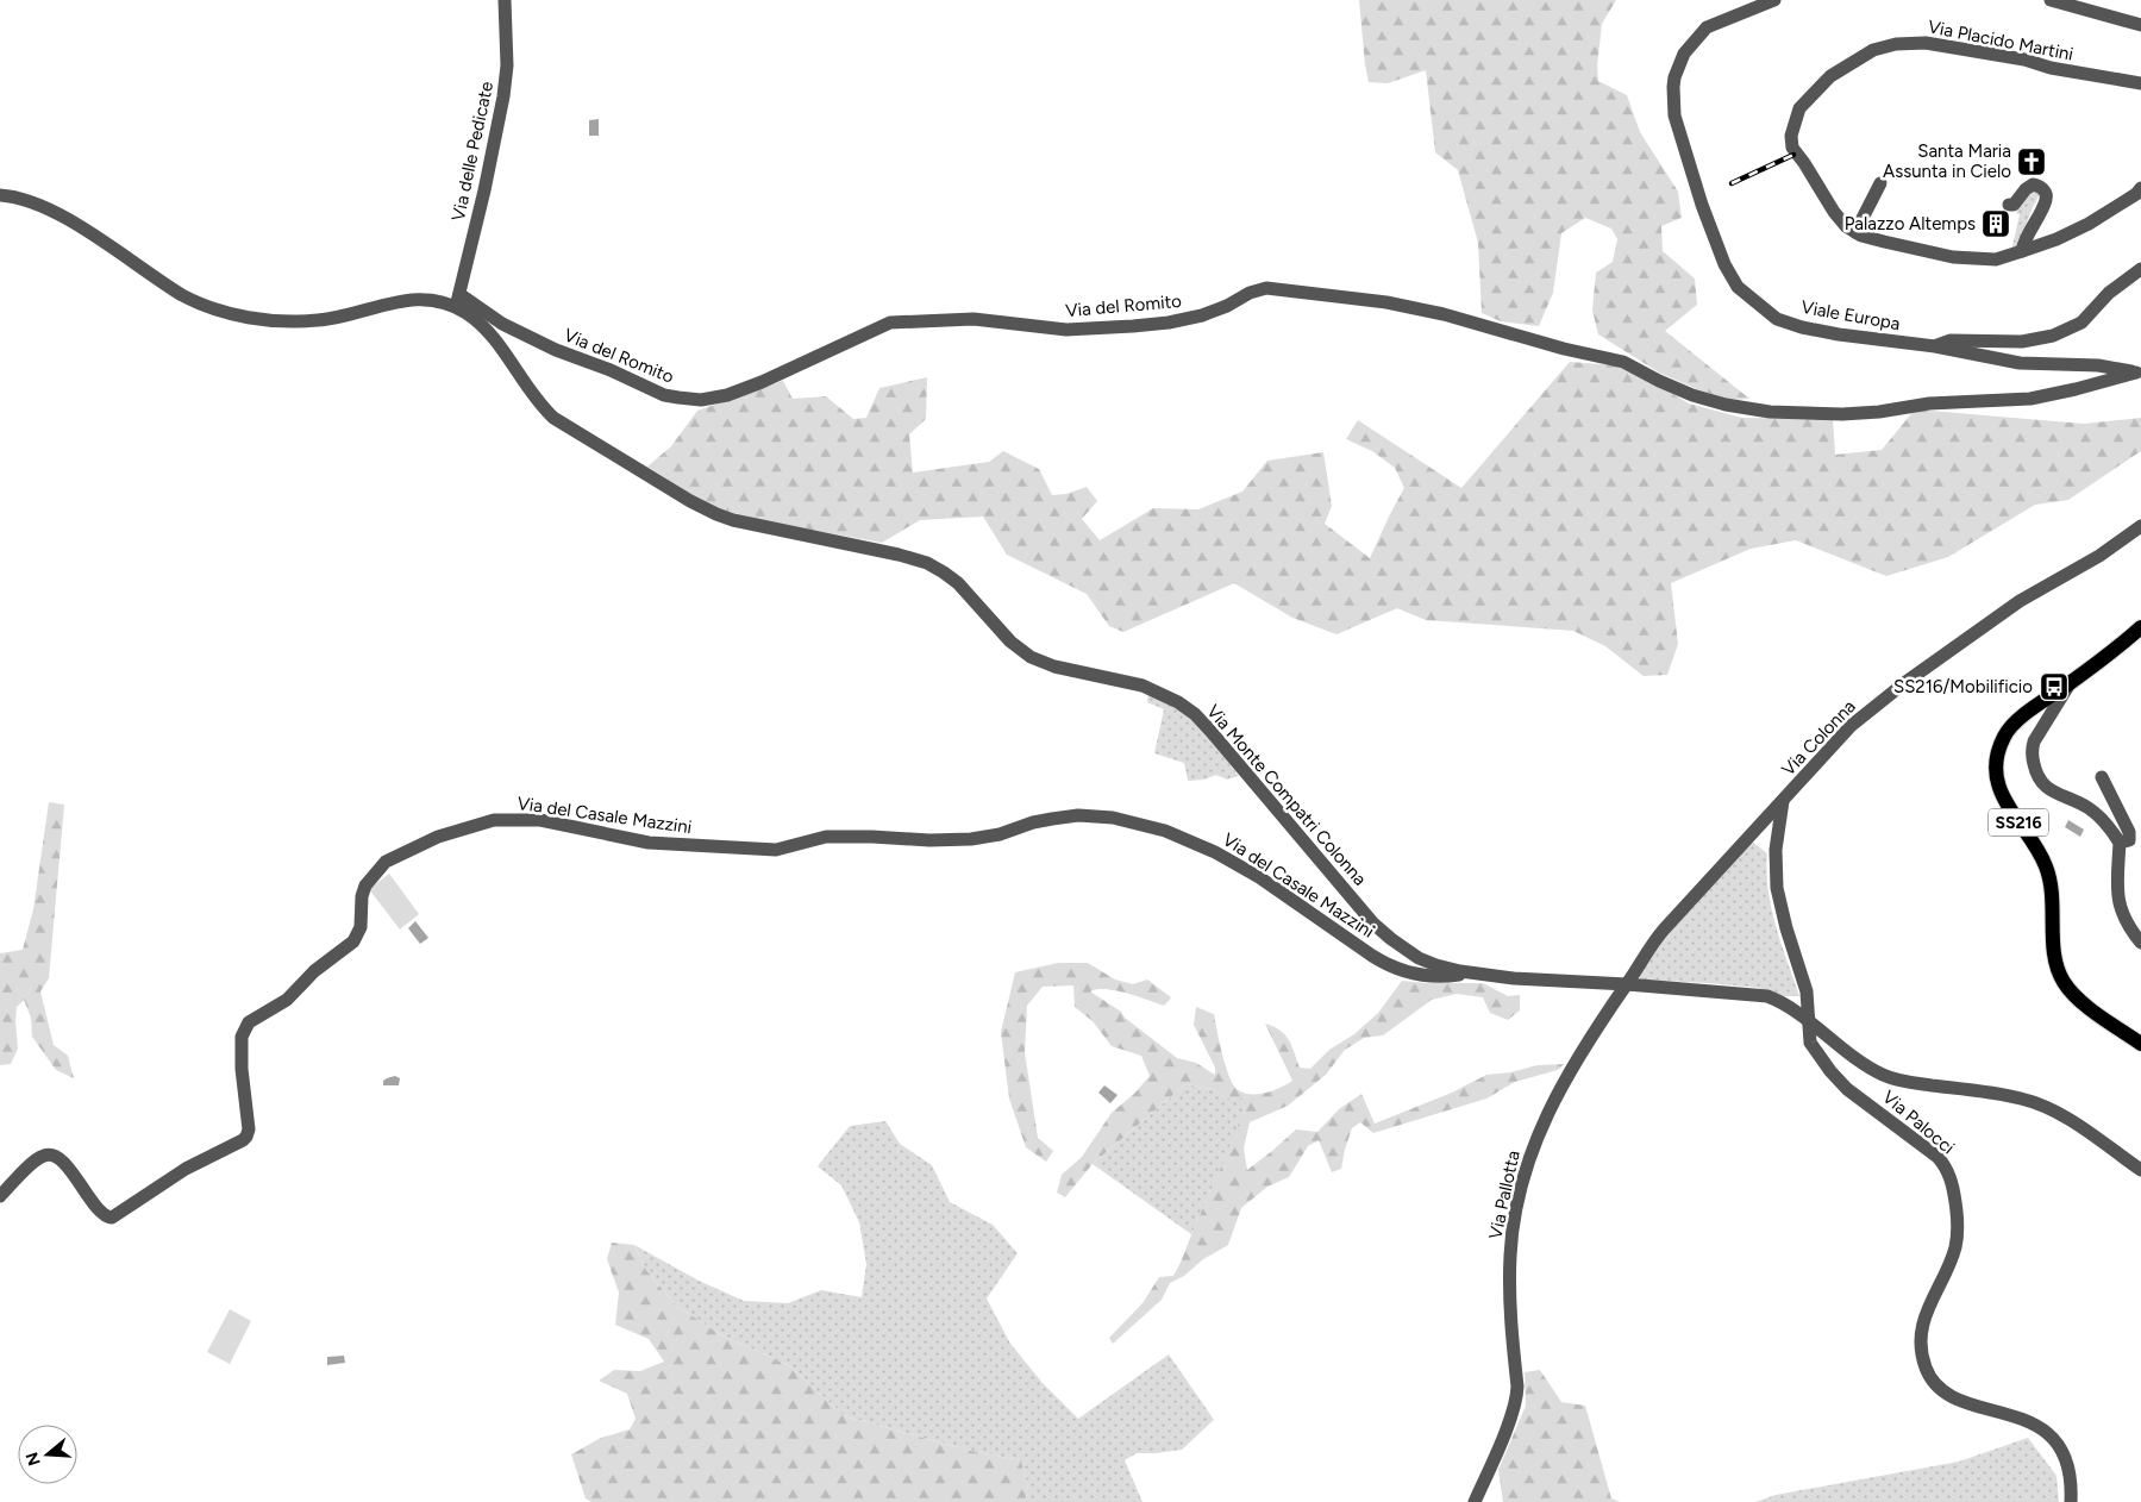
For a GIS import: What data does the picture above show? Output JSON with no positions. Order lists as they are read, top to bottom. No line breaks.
{"streets":{"main road":["SS216"],"street":["Via Placido Martini","Via delle Pedicate","Via del Romito","Viale Europa","Via Colonna","Via Monte Compatri Colonna","Via del Casale Mazzini","Via Palocci","Via Pallotta"]},"crossings":[["Via delle Pedicate","Via del Romito"],["Via delle Pedicate","Via Monte Compatri Colonna"],["Via del Romito","Viale Europa"],["Via del Romito","Via Monte Compatri Colonna"],["Via Colonna","Via Monte Compatri Colonna"],["Via Colonna","Via Palocci"],["Via Colonna","Via Pallotta"],["Via Monte Compatri Colonna","Via del Casale Mazzini"],["Via Monte Compatri Colonna","Via Palocci"],["Via Monte Compatri Colonna","Via Pallotta"]],"places":{"church":["Santa Maria Assunta in Cielo"],"building":["Palazzo Altemps"],"bus stop":["SS216/Mobilificio"]},"north":"left"}
